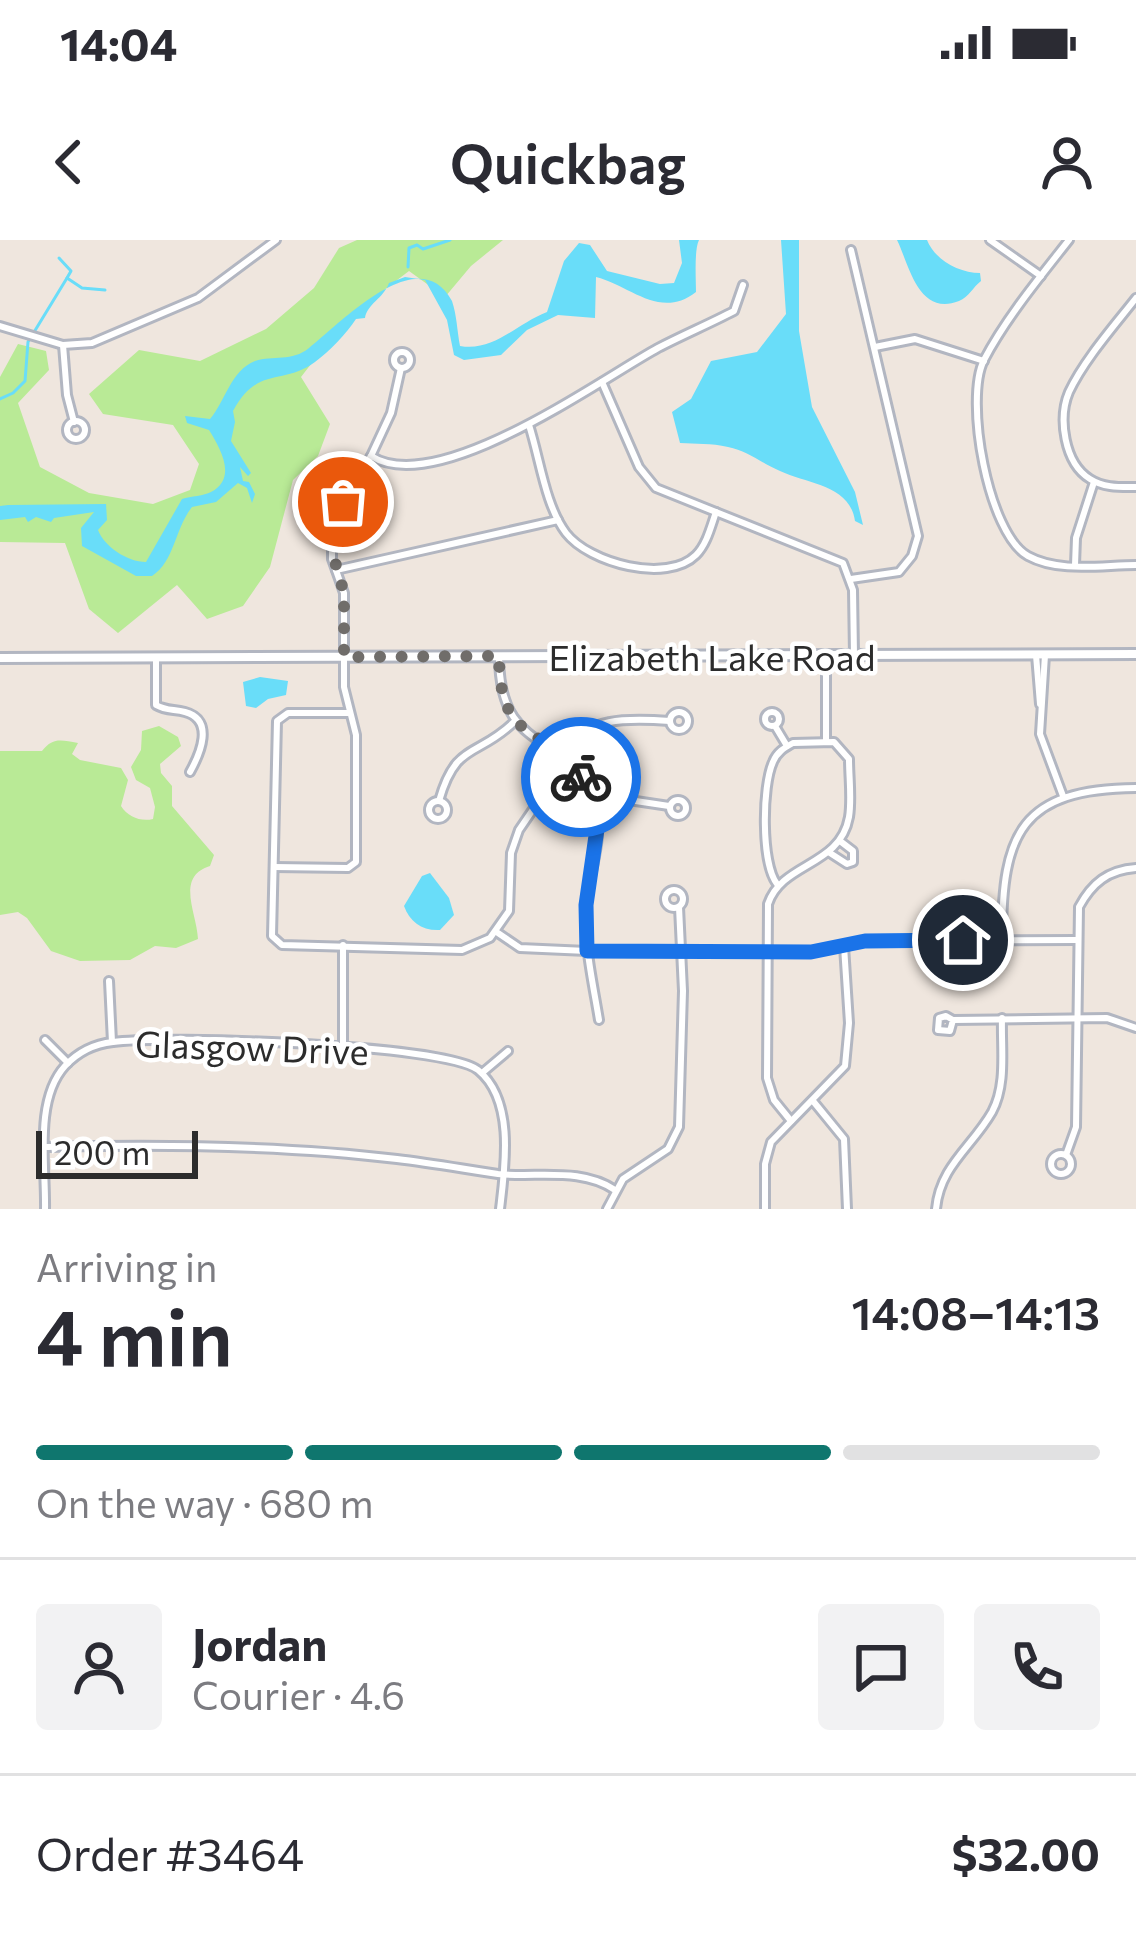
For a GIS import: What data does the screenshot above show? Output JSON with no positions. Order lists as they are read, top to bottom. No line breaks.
{"streets":{"street":["Elizabeth Lake Road","Glasgow Drive"]},"scale_bar":"200 m","page":{"status":"14:04","header":"Quickbag","scale":"200 m","heading":["4 min","Arriving in","14:08–14:13"],"panel":["Jordan","Courier · 4.6","Order #3464","$32.00"],"bar":"On the way · 680 m"}}
